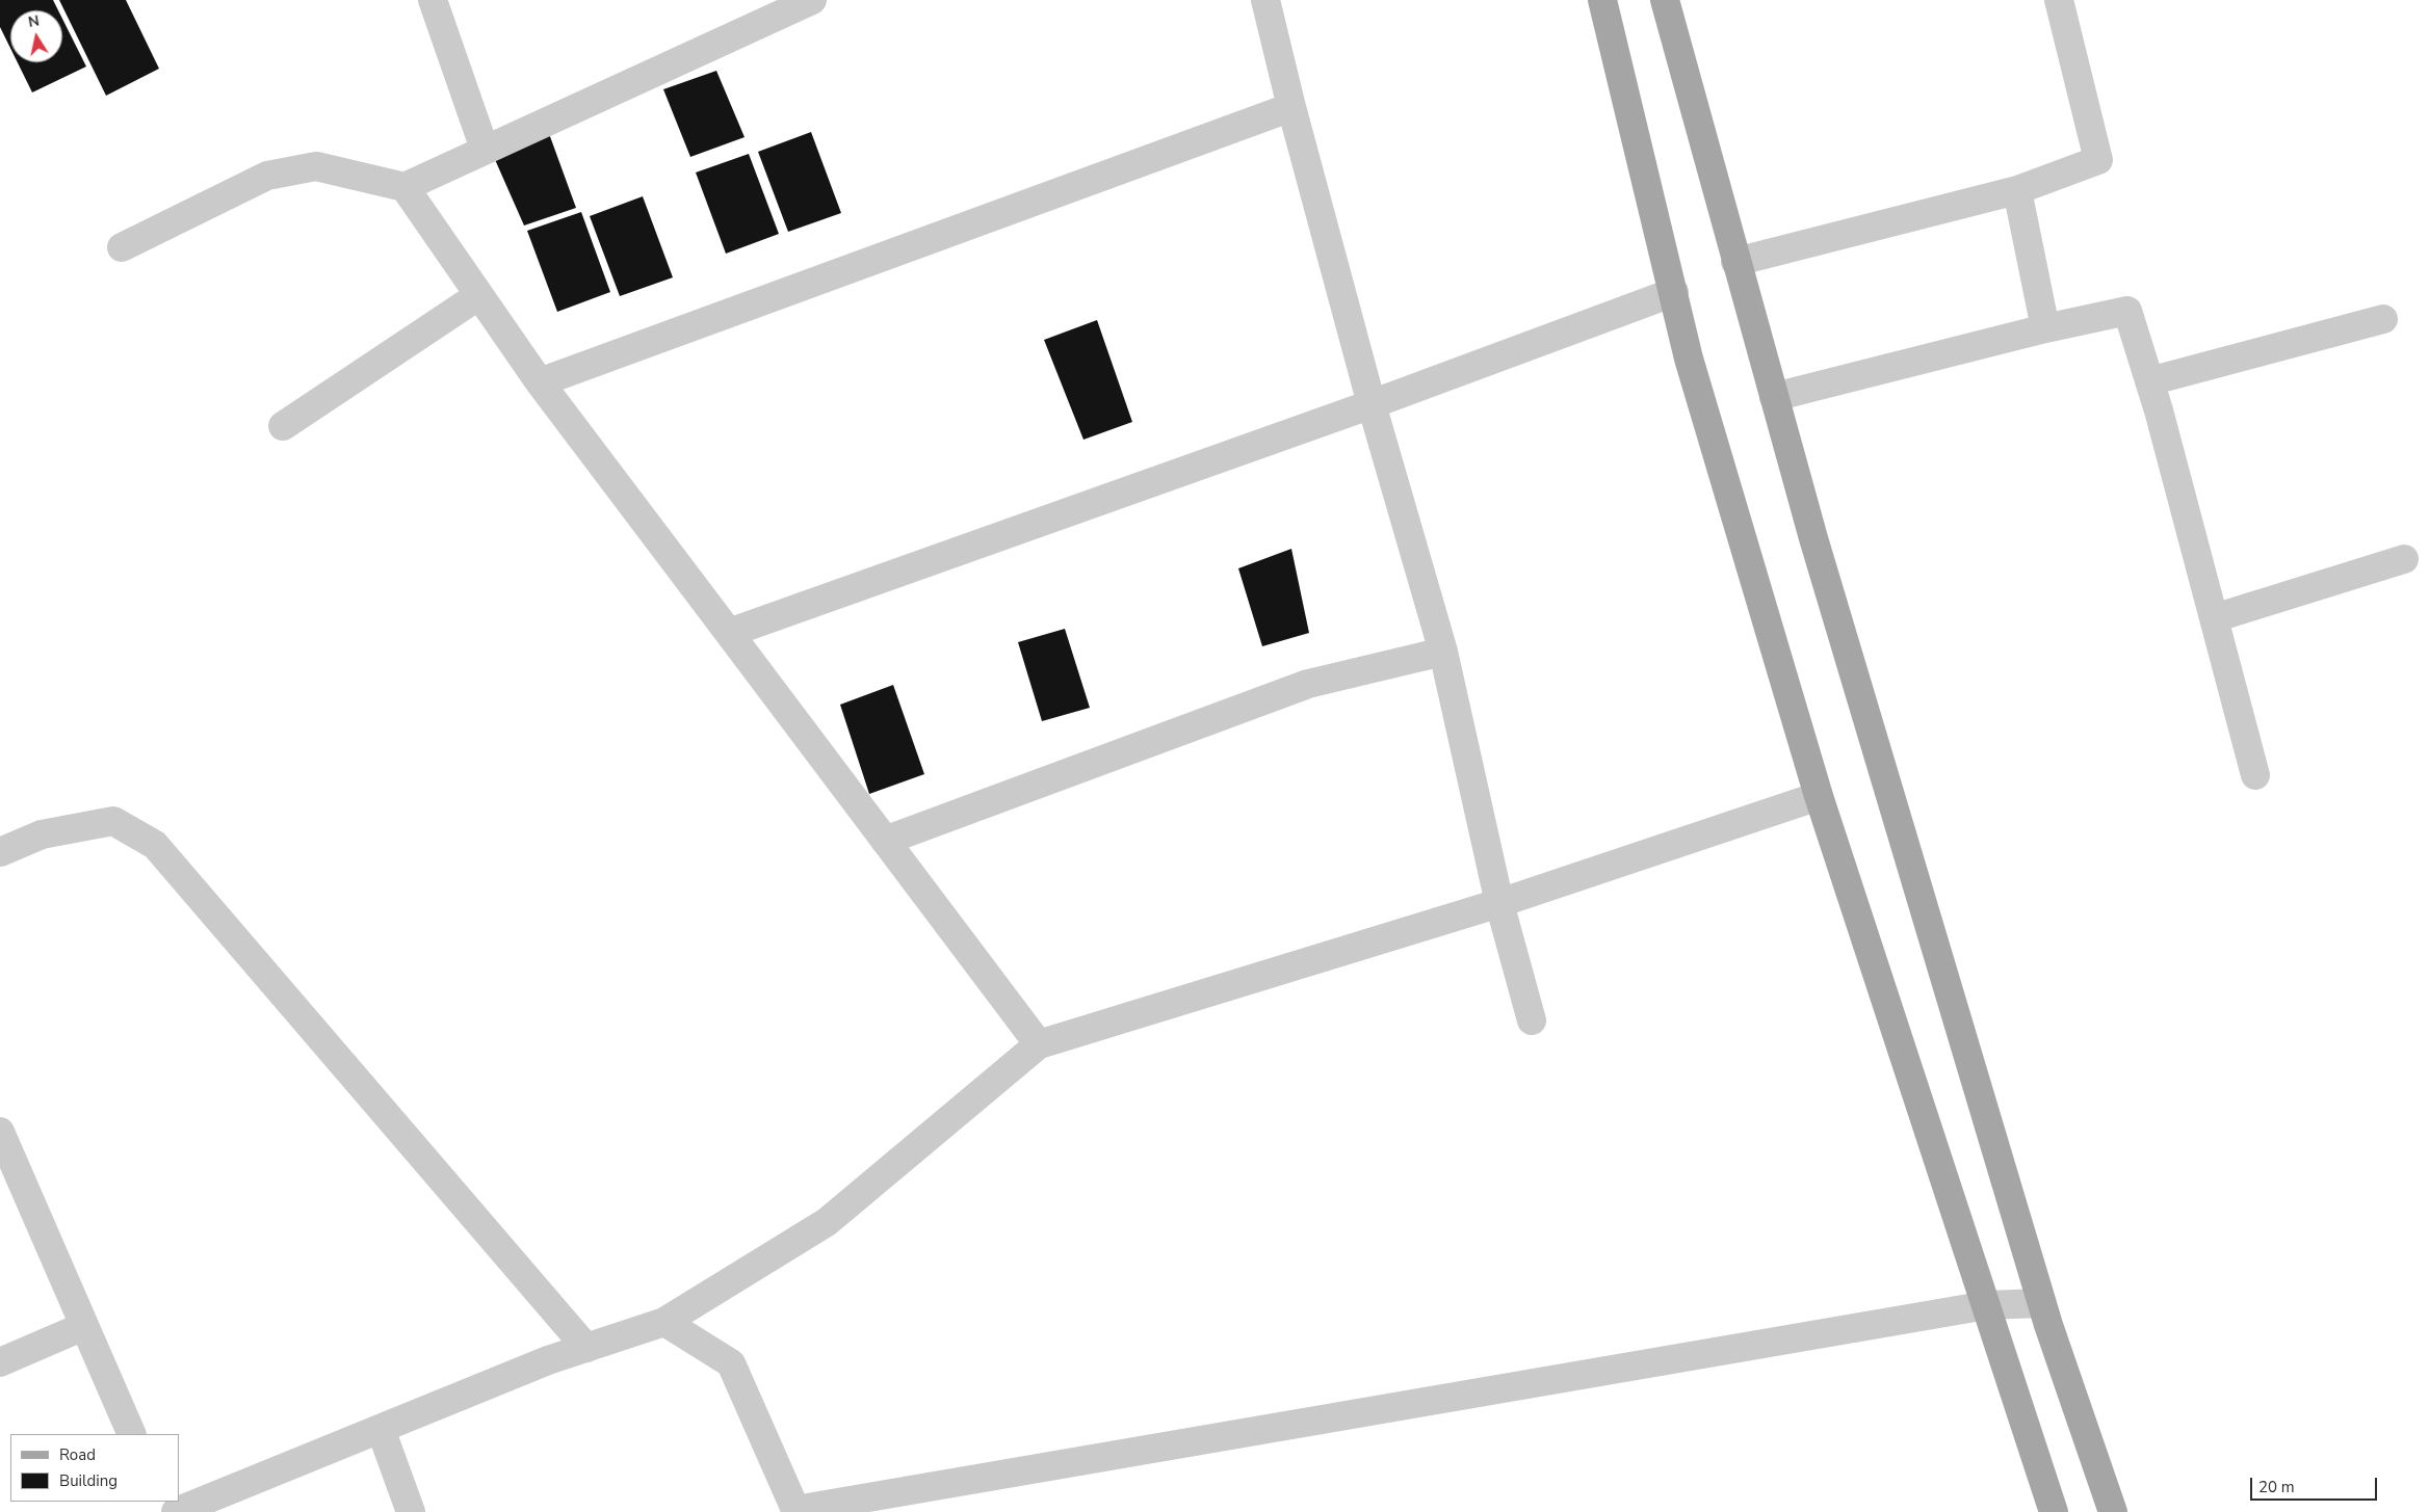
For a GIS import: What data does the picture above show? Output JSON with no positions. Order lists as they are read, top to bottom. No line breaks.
{"legend":["Road","Building"],"scale_bar":"20 m","north":"top"}
